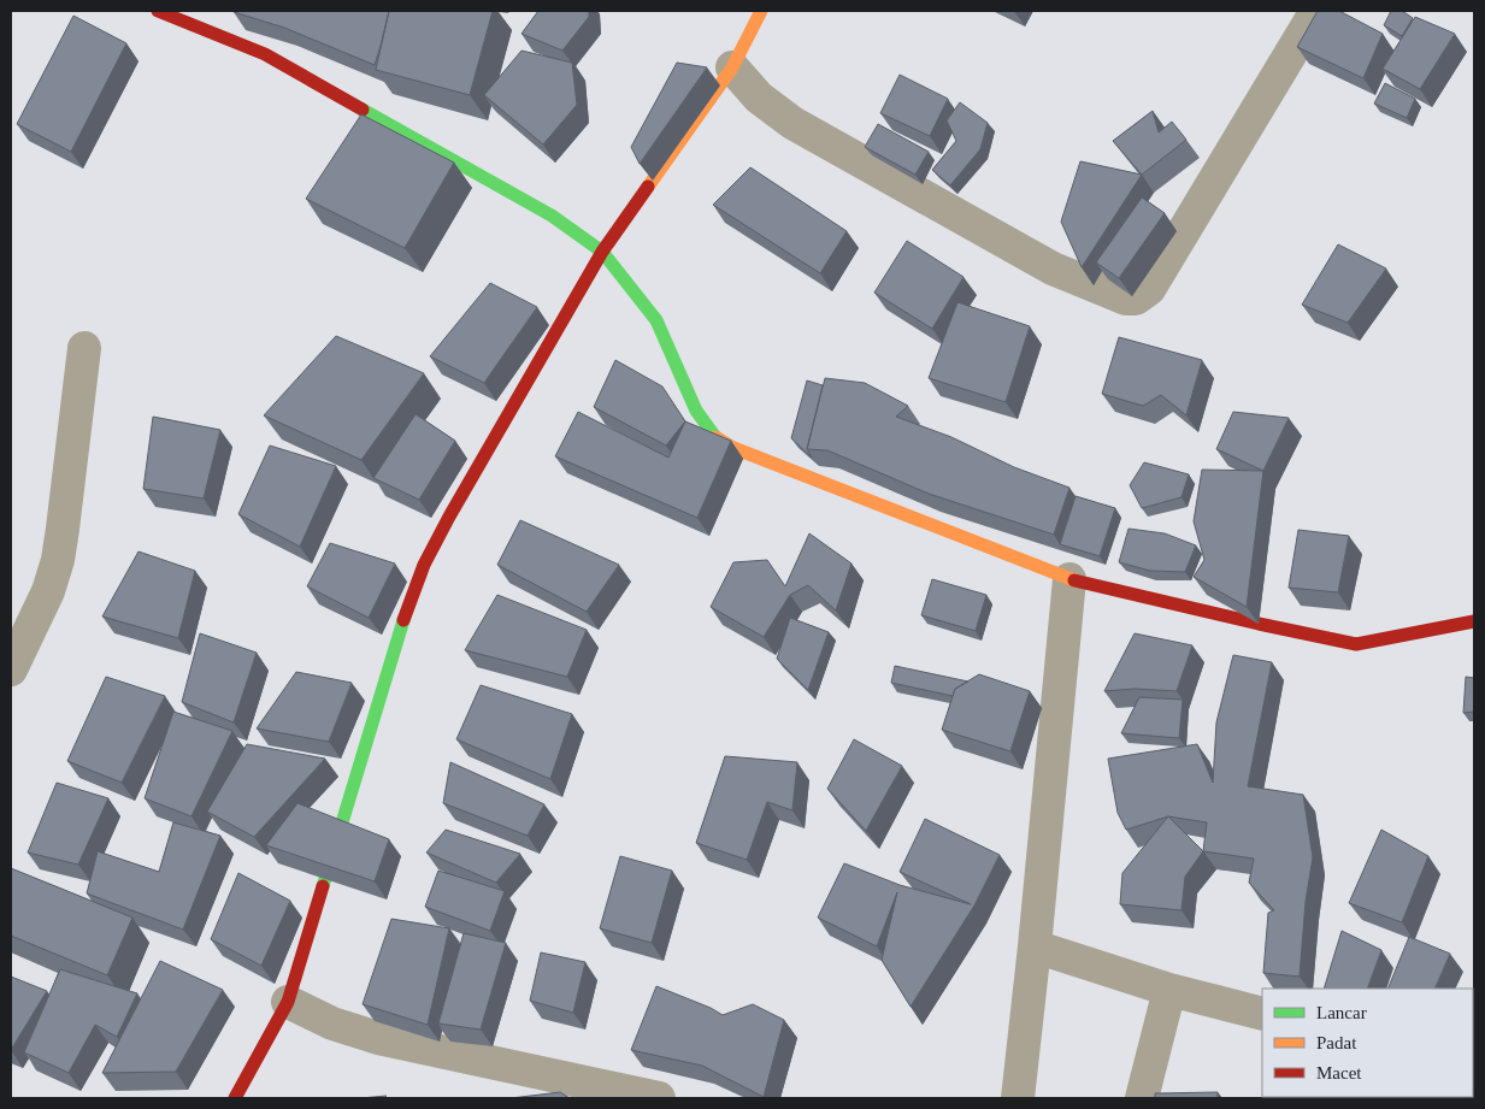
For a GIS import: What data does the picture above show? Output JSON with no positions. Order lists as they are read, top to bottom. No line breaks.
{"legend":["Lancar","Padat","Macet"]}
